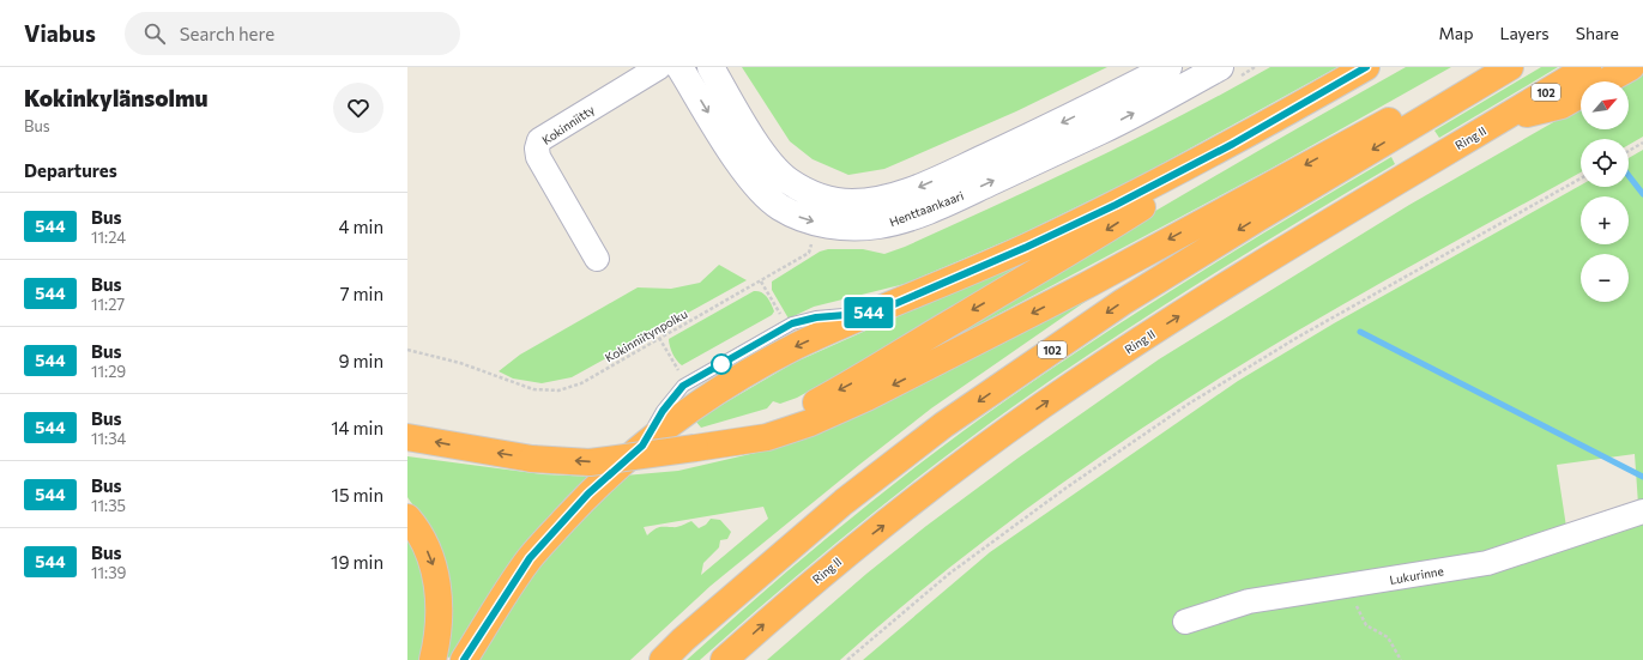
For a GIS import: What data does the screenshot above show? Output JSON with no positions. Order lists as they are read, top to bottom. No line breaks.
{"streets":{"highway":["102","Ring II"],"main road":["Henttaankaari"],"street":["Kokinniitty","Lukurinne"],"path":["Kokinniitynpolku"]},"crossings":[["Henttaankaari","Kokinniitynpolku"]],"lines":["bus line 544"],"north":"top right","page":{"header":"Viabus","search":"Search here","nav":["Map","Layers","Share"],"heading":[["Kokinkylänsolmu","Bus"],"Departures"],"on_map":"544","map_buttons":["+","−"],"list":[{"mark":"544","name":"Bus","note":"11:24","value":"4 min"},{"mark":"544","name":"Bus","note":"11:27","value":"7 min"},{"mark":"544","name":"Bus","note":"11:29","value":"9 min"},{"mark":"544","name":"Bus","note":"11:34","value":"14 min"},{"mark":"544","name":"Bus","note":"11:35","value":"15 min"},{"mark":"544","name":"Bus","note":"11:39","value":"19 min"}]}}
